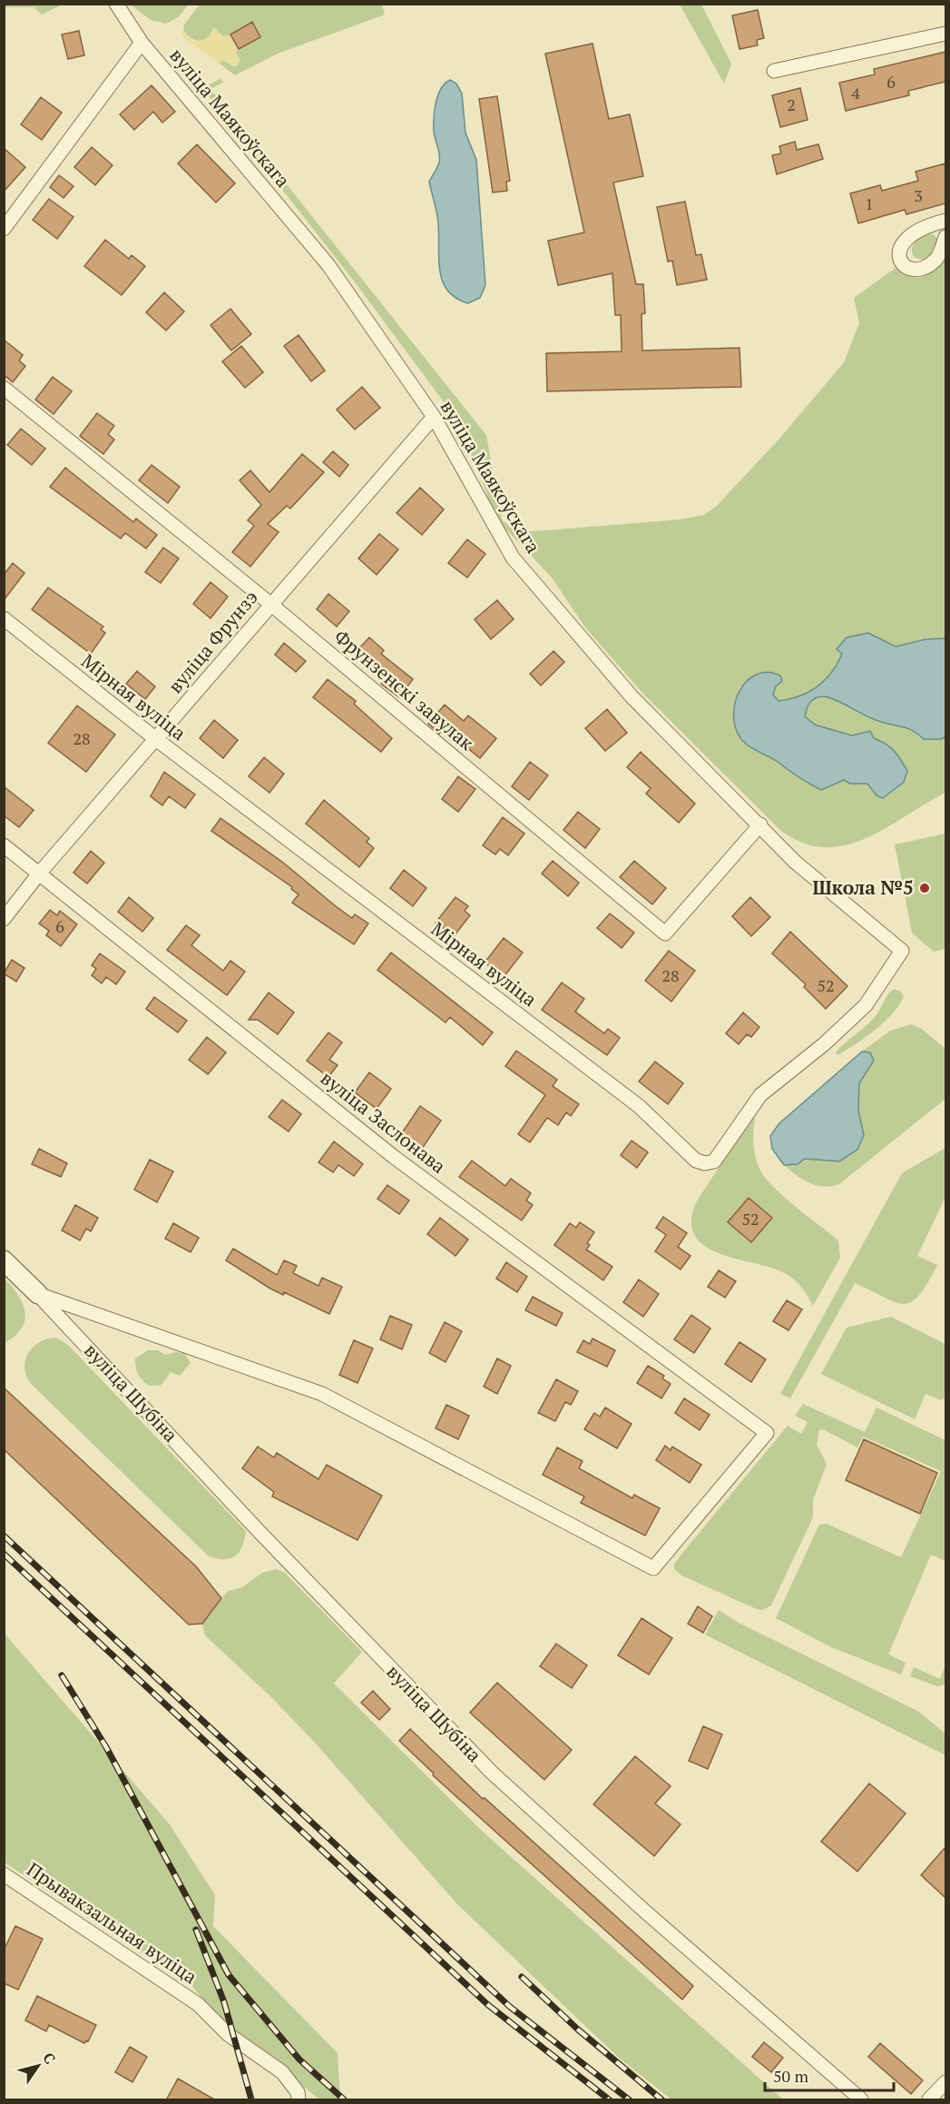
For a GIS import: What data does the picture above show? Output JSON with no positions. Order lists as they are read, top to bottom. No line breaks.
{"streets":{"street":["вуліца Маякоўскага","вуліца Фрунзэ","Фрунзенскі завулак","Мірная вуліца","вуліца Заслонава","вуліца Шубіна","Прывакзальная вуліца"]},"crossings":[["вуліца Маякоўскага","вуліца Фрунзэ"],["вуліца Маякоўскага","Фрунзенскі завулак"],["вуліца Маякоўскага","Мірная вуліца"],["вуліца Фрунзэ","Фрунзенскі завулак"],["вуліца Фрунзэ","Мірная вуліца"],["вуліца Фрунзэ","вуліца Заслонава"],["вуліца Заслонава","вуліца Шубіна"]],"places":["Школа №5"],"house_numbers":["6","4","2","3","1","28","6","28","52","52"],"scale_bar":"50 m","north":"top right"}
